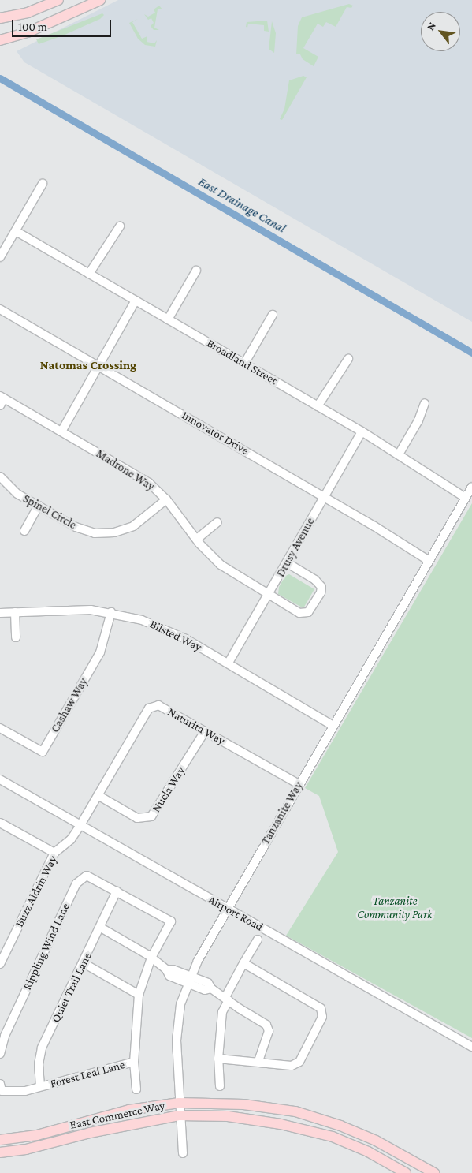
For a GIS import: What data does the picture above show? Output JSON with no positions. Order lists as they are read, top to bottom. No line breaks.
{"streets":{"main road":["East Commerce Way"],"street":["Broadland Street","Innovator Drive","Madrone Way","Spinel Circle","Drusy Avenue","Bilsted Way","Cashaw Way","Naturita Way","Nucla Way","Tanzanite Way","Buzz Aldrin Way","Airport Road","Rippling Wind Lane","Quiet Trail Lane","Forest Leaf Lane"]},"crossings":[["Broadland Street","Drusy Avenue"],["Broadland Street","Tanzanite Way"],["Innovator Drive","Drusy Avenue"],["Innovator Drive","Tanzanite Way"],["Madrone Way","Spinel Circle"],["Madrone Way","Drusy Avenue"],["Drusy Avenue","Bilsted Way"],["Bilsted Way","Cashaw Way"],["Bilsted Way","Tanzanite Way"],["Naturita Way","Nucla Way"],["Naturita Way","Tanzanite Way"],["Naturita Way","Buzz Aldrin Way"],["Naturita Way","Airport Road"],["Tanzanite Way","Airport Road"],["Tanzanite Way","East Commerce Way"],["Buzz Aldrin Way","Airport Road"],["Rippling Wind Lane","Quiet Trail Lane"],["Quiet Trail Lane","Forest Leaf Lane"]],"districts":["Natomas Crossing"],"water":["East Drainage Canal"],"parks":["Tanzanite Community Park"],"scale_bar":"100 m","north":"top left"}
